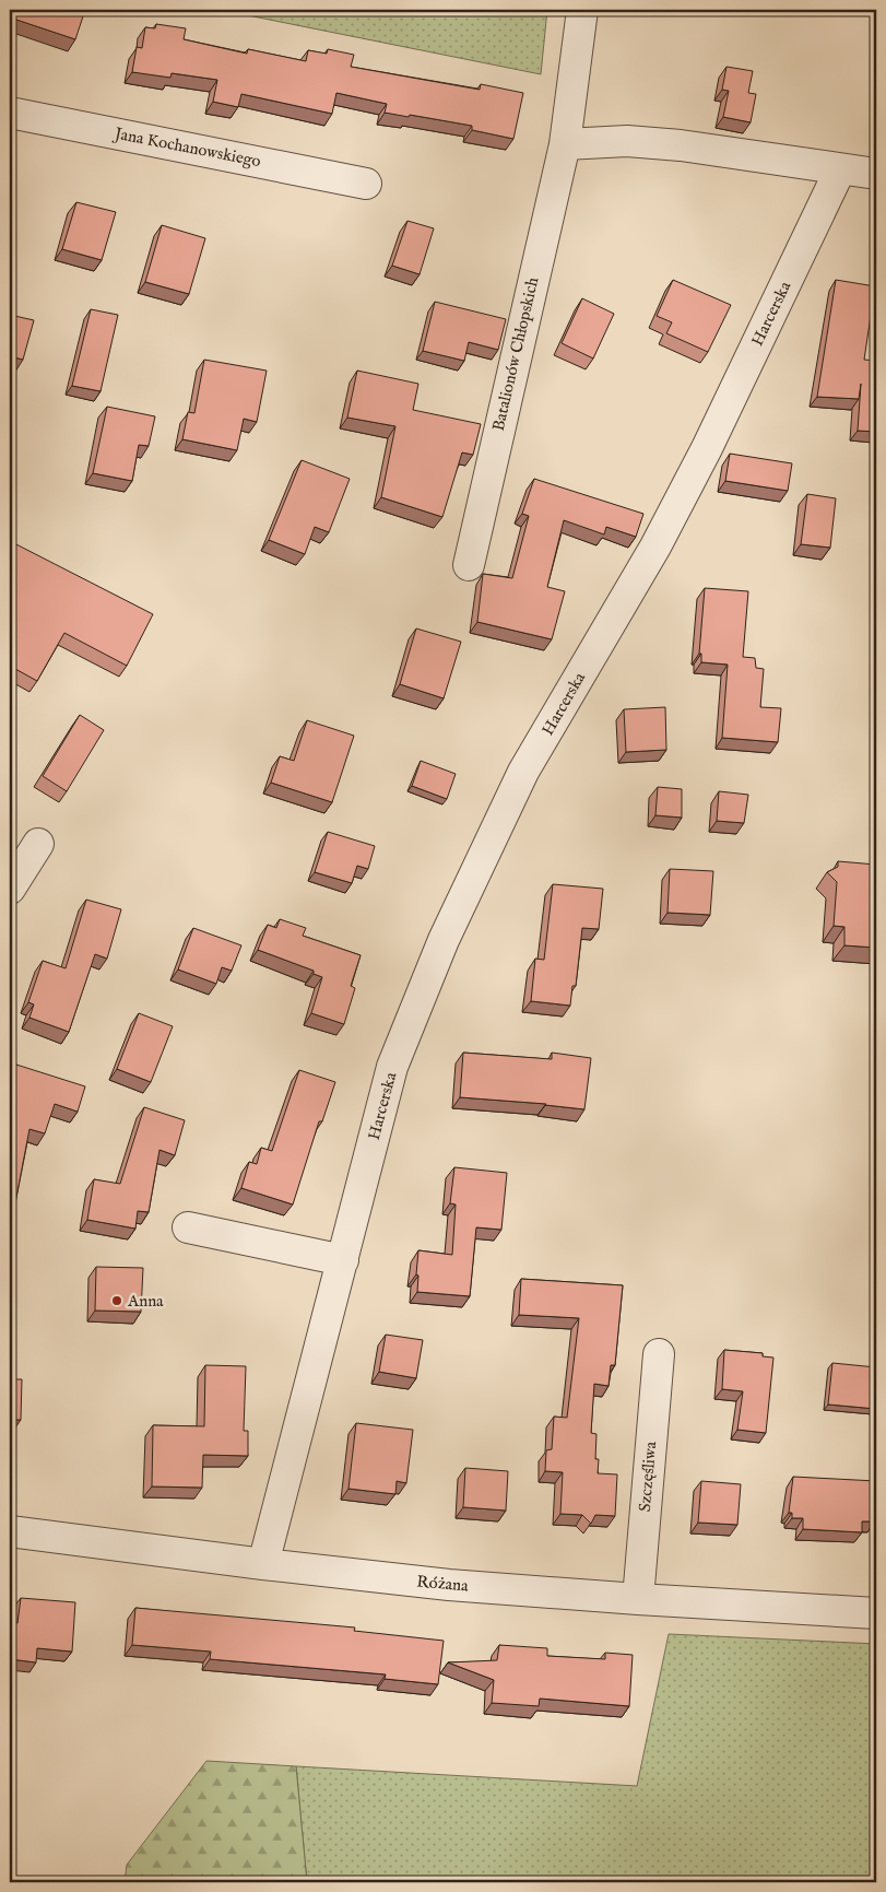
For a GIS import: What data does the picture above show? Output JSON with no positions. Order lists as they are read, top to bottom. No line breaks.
{"streets":{"street":["Jana Kochanowskiego","Harcerska","Batalionów Chłopskich","Szczęśliwa","Różana"]},"crossings":[["Harcerska","Różana"],["Szczęśliwa","Różana"]],"places":["Anna"]}
